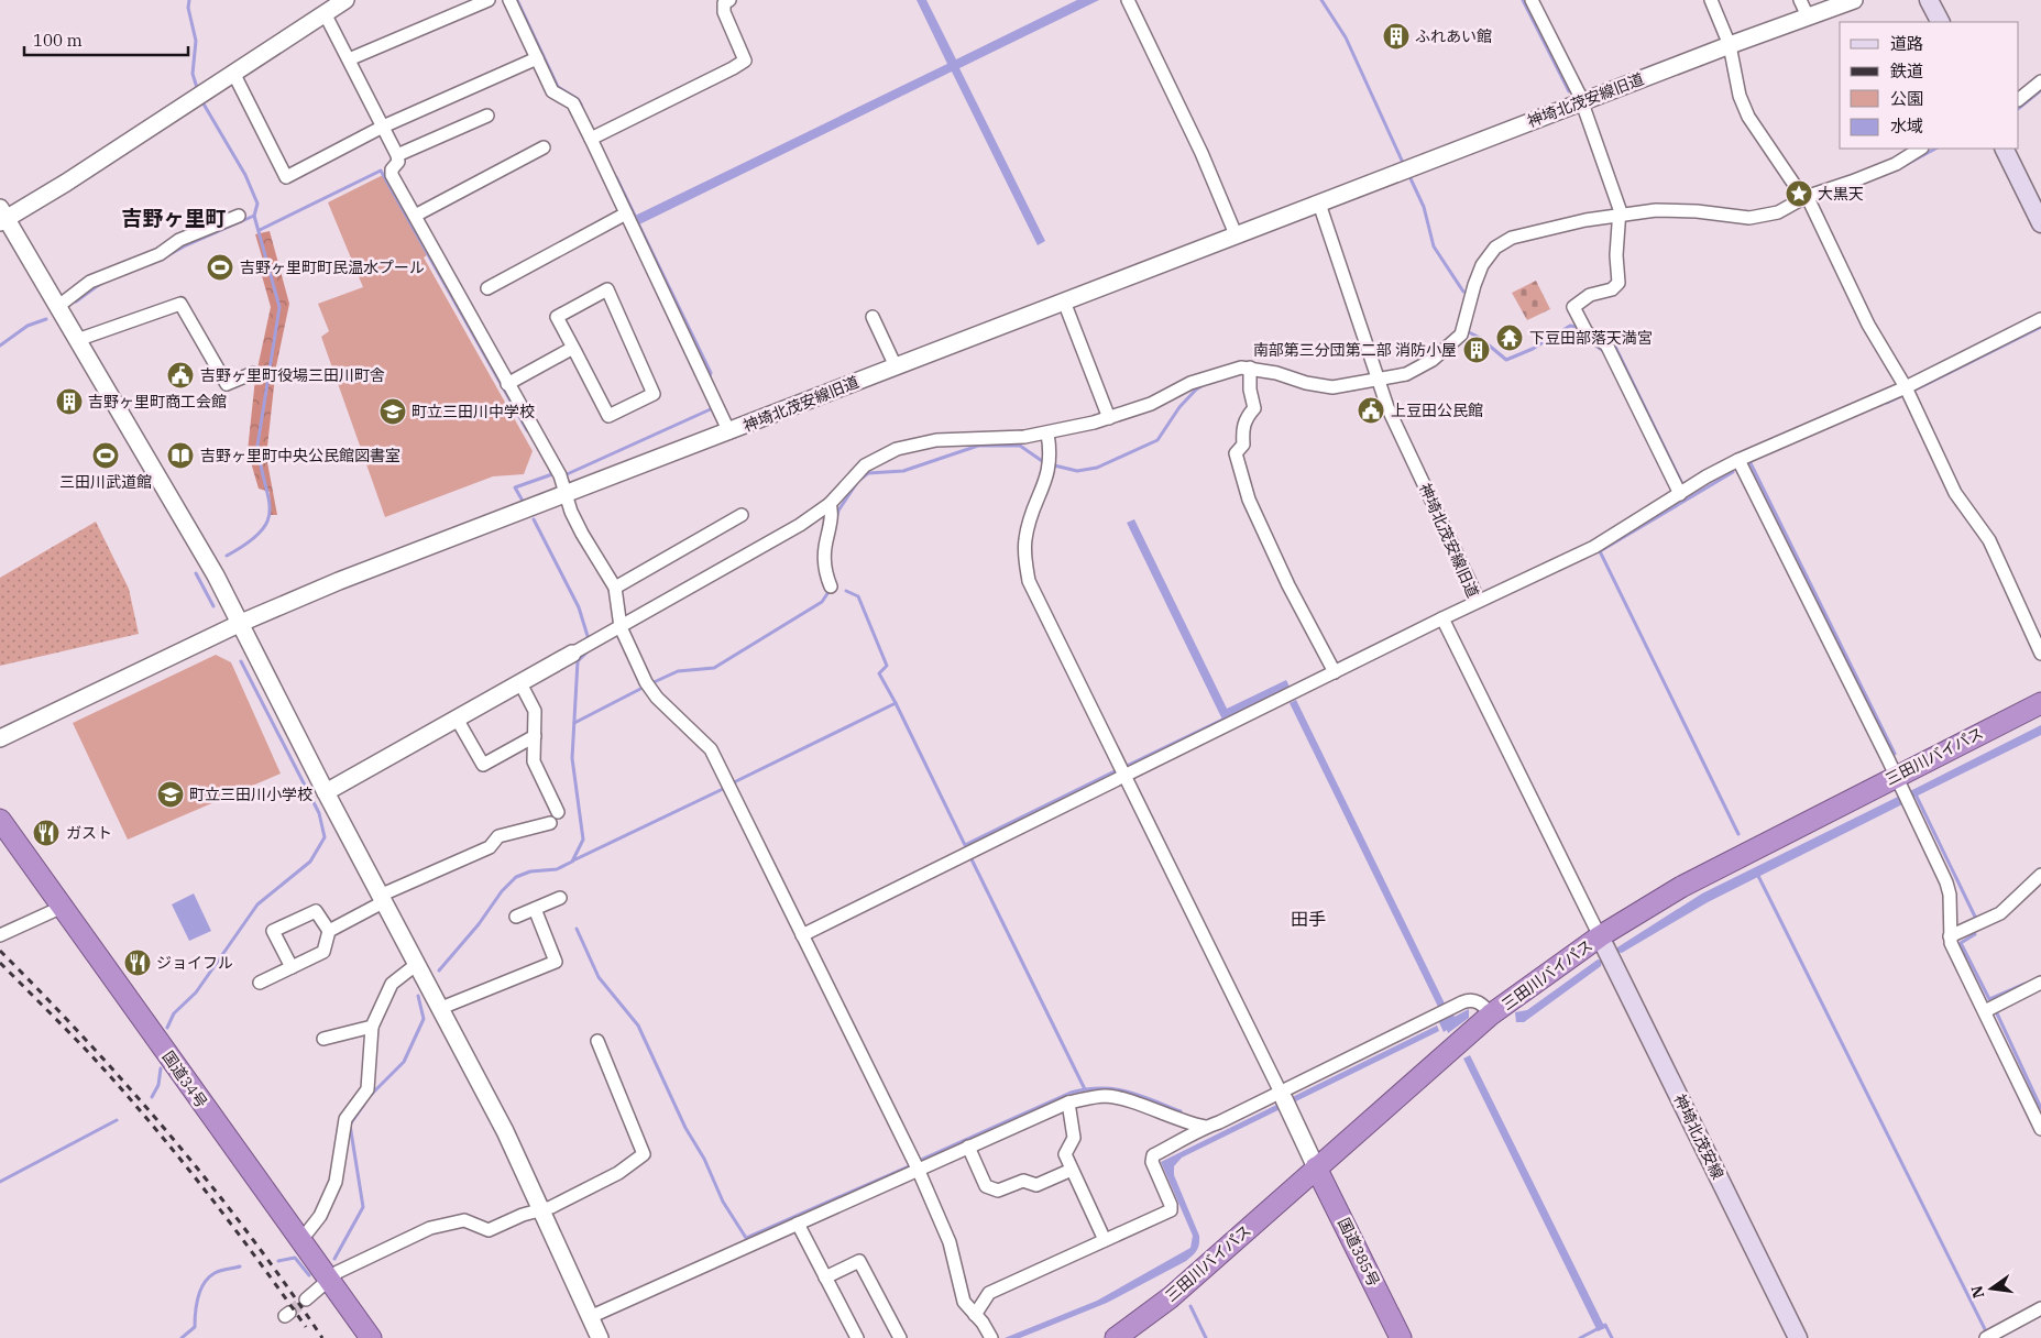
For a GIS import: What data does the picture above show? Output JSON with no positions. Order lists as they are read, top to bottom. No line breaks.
{"streets":{"highway":["三田川バイパス","国道34号","国道385号"],"main road":["神埼北茂安線"],"street":["神埼北茂安線旧道"]},"crossings":[["三田川バイパス","神埼北茂安線"],["三田川バイパス","国道385号"]],"districts":["吉野ヶ里町","田手"],"places":{"building":["ふれあい館","南部第三分団第二部 消防小屋","吉野ヶ里町商工会館"],"place":["大黒天"],"sports":["吉野ヶ里町町民温水プール","三田川武道館"],"temple":["下豆田部落天満宮"],"public building":["吉野ヶ里町役場三田川町舎","上豆田公民館"],"school or university":["町立三田川中学校","町立三田川小学校"],"library":["吉野ヶ里町中央公民館図書室"],"restaurant":["ガスト","ジョイフル"]},"legend":["道路","鉄道","公園","水域"],"scale_bar":"100 m","north":"left"}
